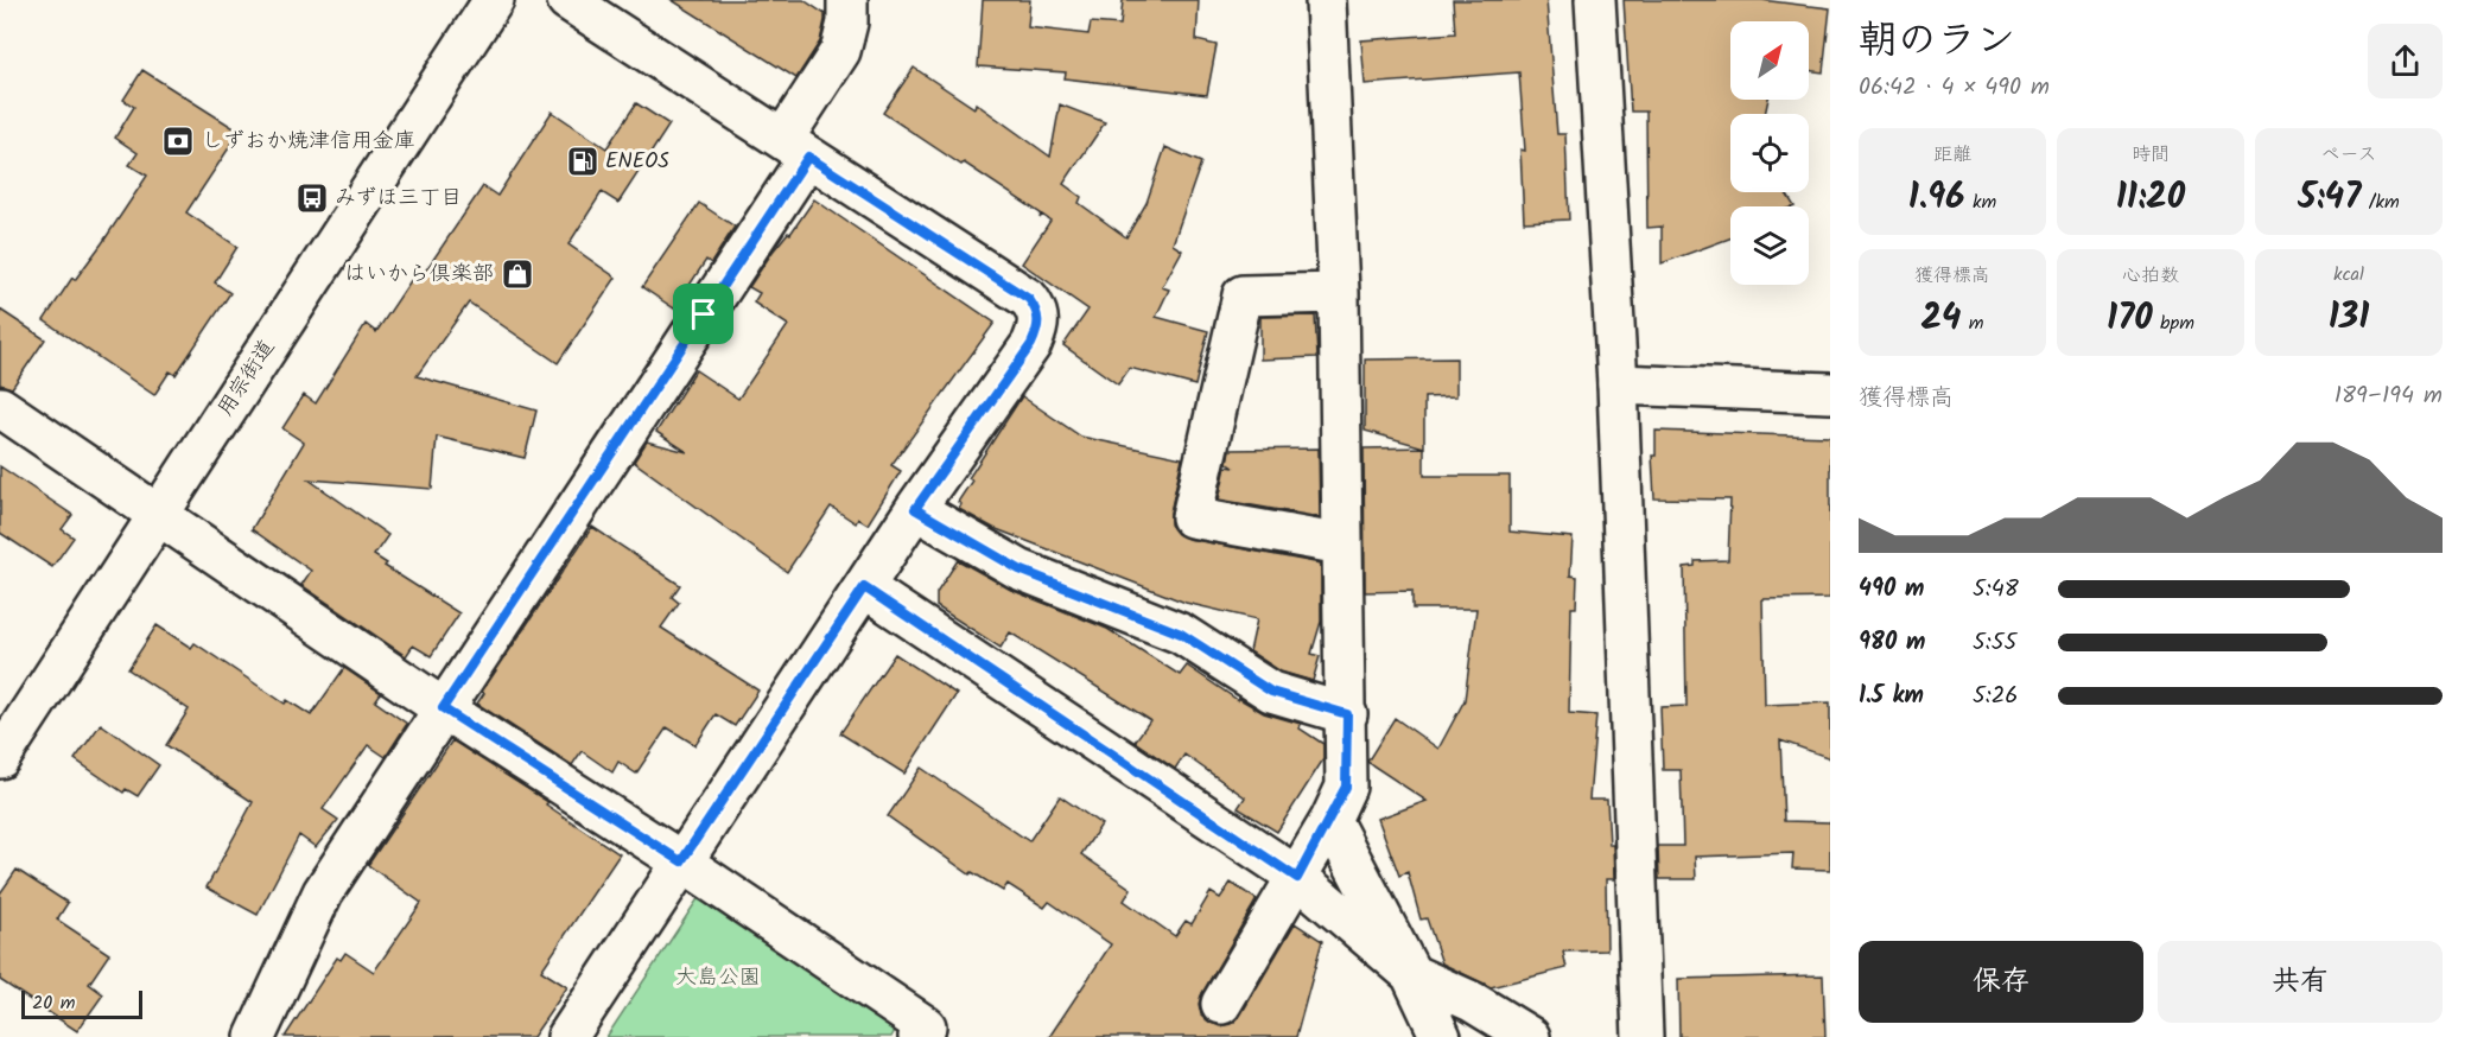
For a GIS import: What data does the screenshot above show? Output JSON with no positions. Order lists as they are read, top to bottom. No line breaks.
{"streets":{"street":["用宗街道"]},"parks":["大島公園"],"places":{"bank":["しずおか焼津信用金庫"],"fuel station":["ENEOS"],"bus stop":["みずほ三丁目"],"shop":["はいから倶楽部"]},"scale_bar":"20 m","north":"top right","page":{"heading":["朝のラン","06:42 · 4 × 490 m"],"stats":[["距離","1.96 km"],["時間","11:20"],["ペース","5:47 /km"],["獲得標高","24 m"],["心拍数","170 bpm"],["kcal","131"]],"chart":["獲得標高","189–194 m"],"list":[{"name":"490 m","note":"5:48"},{"name":"980 m","note":"5:55"},{"name":"1.5 km","note":"5:26"}],"buttons":["保存","共有"],"scale":"20 m"}}
